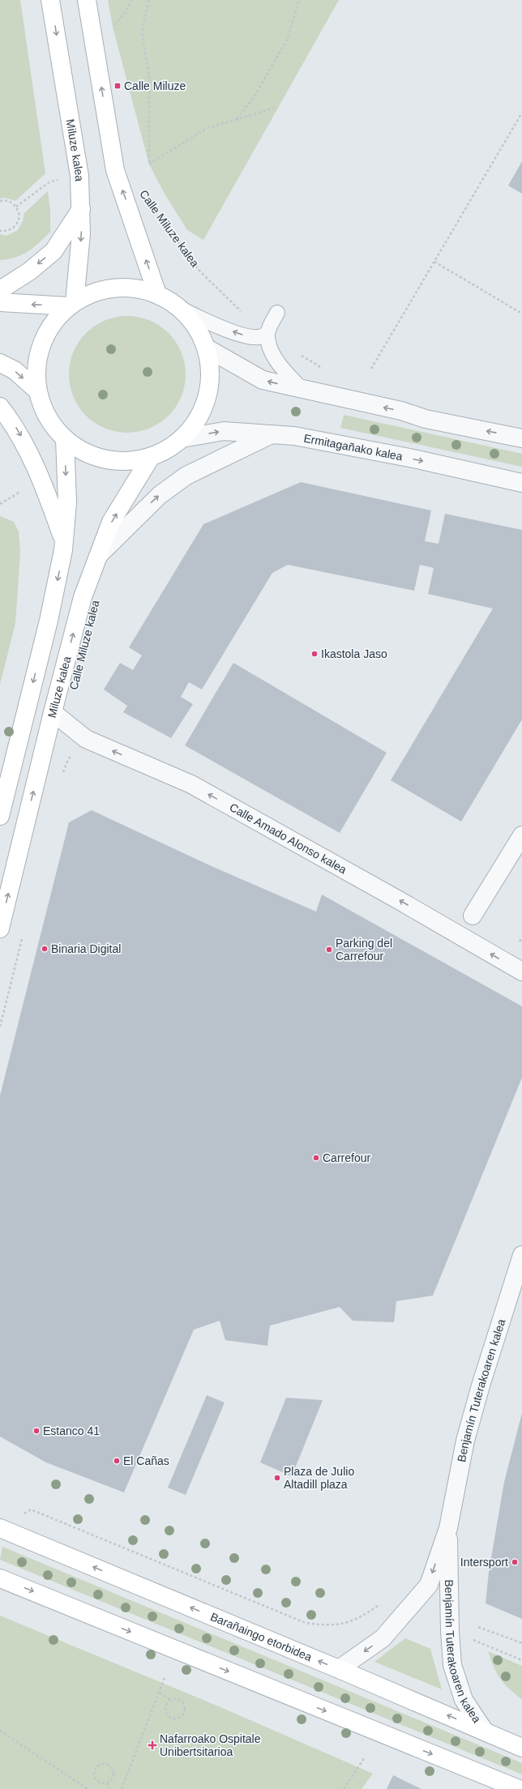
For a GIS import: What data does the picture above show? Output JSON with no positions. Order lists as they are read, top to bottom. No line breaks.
{"streets":{"main road":["Miluze kalea","Barañaingo etorbidea"],"street":["Ermitagañako kalea","Calle Amado Alonso kalea","Benjamín Tuterakoaren kalea"],"path":["Calle Miluze kalea"]},"crossings":[["Miluze kalea","Calle Amado Alonso kalea"],["Benjamín Tuterakoaren kalea","Barañaingo etorbidea"]],"one_way":["Calle Amado Alonso kalea"],"places":{"transit":["Calle Miluze"],"other":["Ikastola Jaso","Binaria Digital","Parking del Carrefour","Carrefour","Estanco 41","El Cañas","Plaza de Julio Altadill plaza","Intersport"],"health":["Nafarroako Ospitale Unibertsitarioa"]}}
